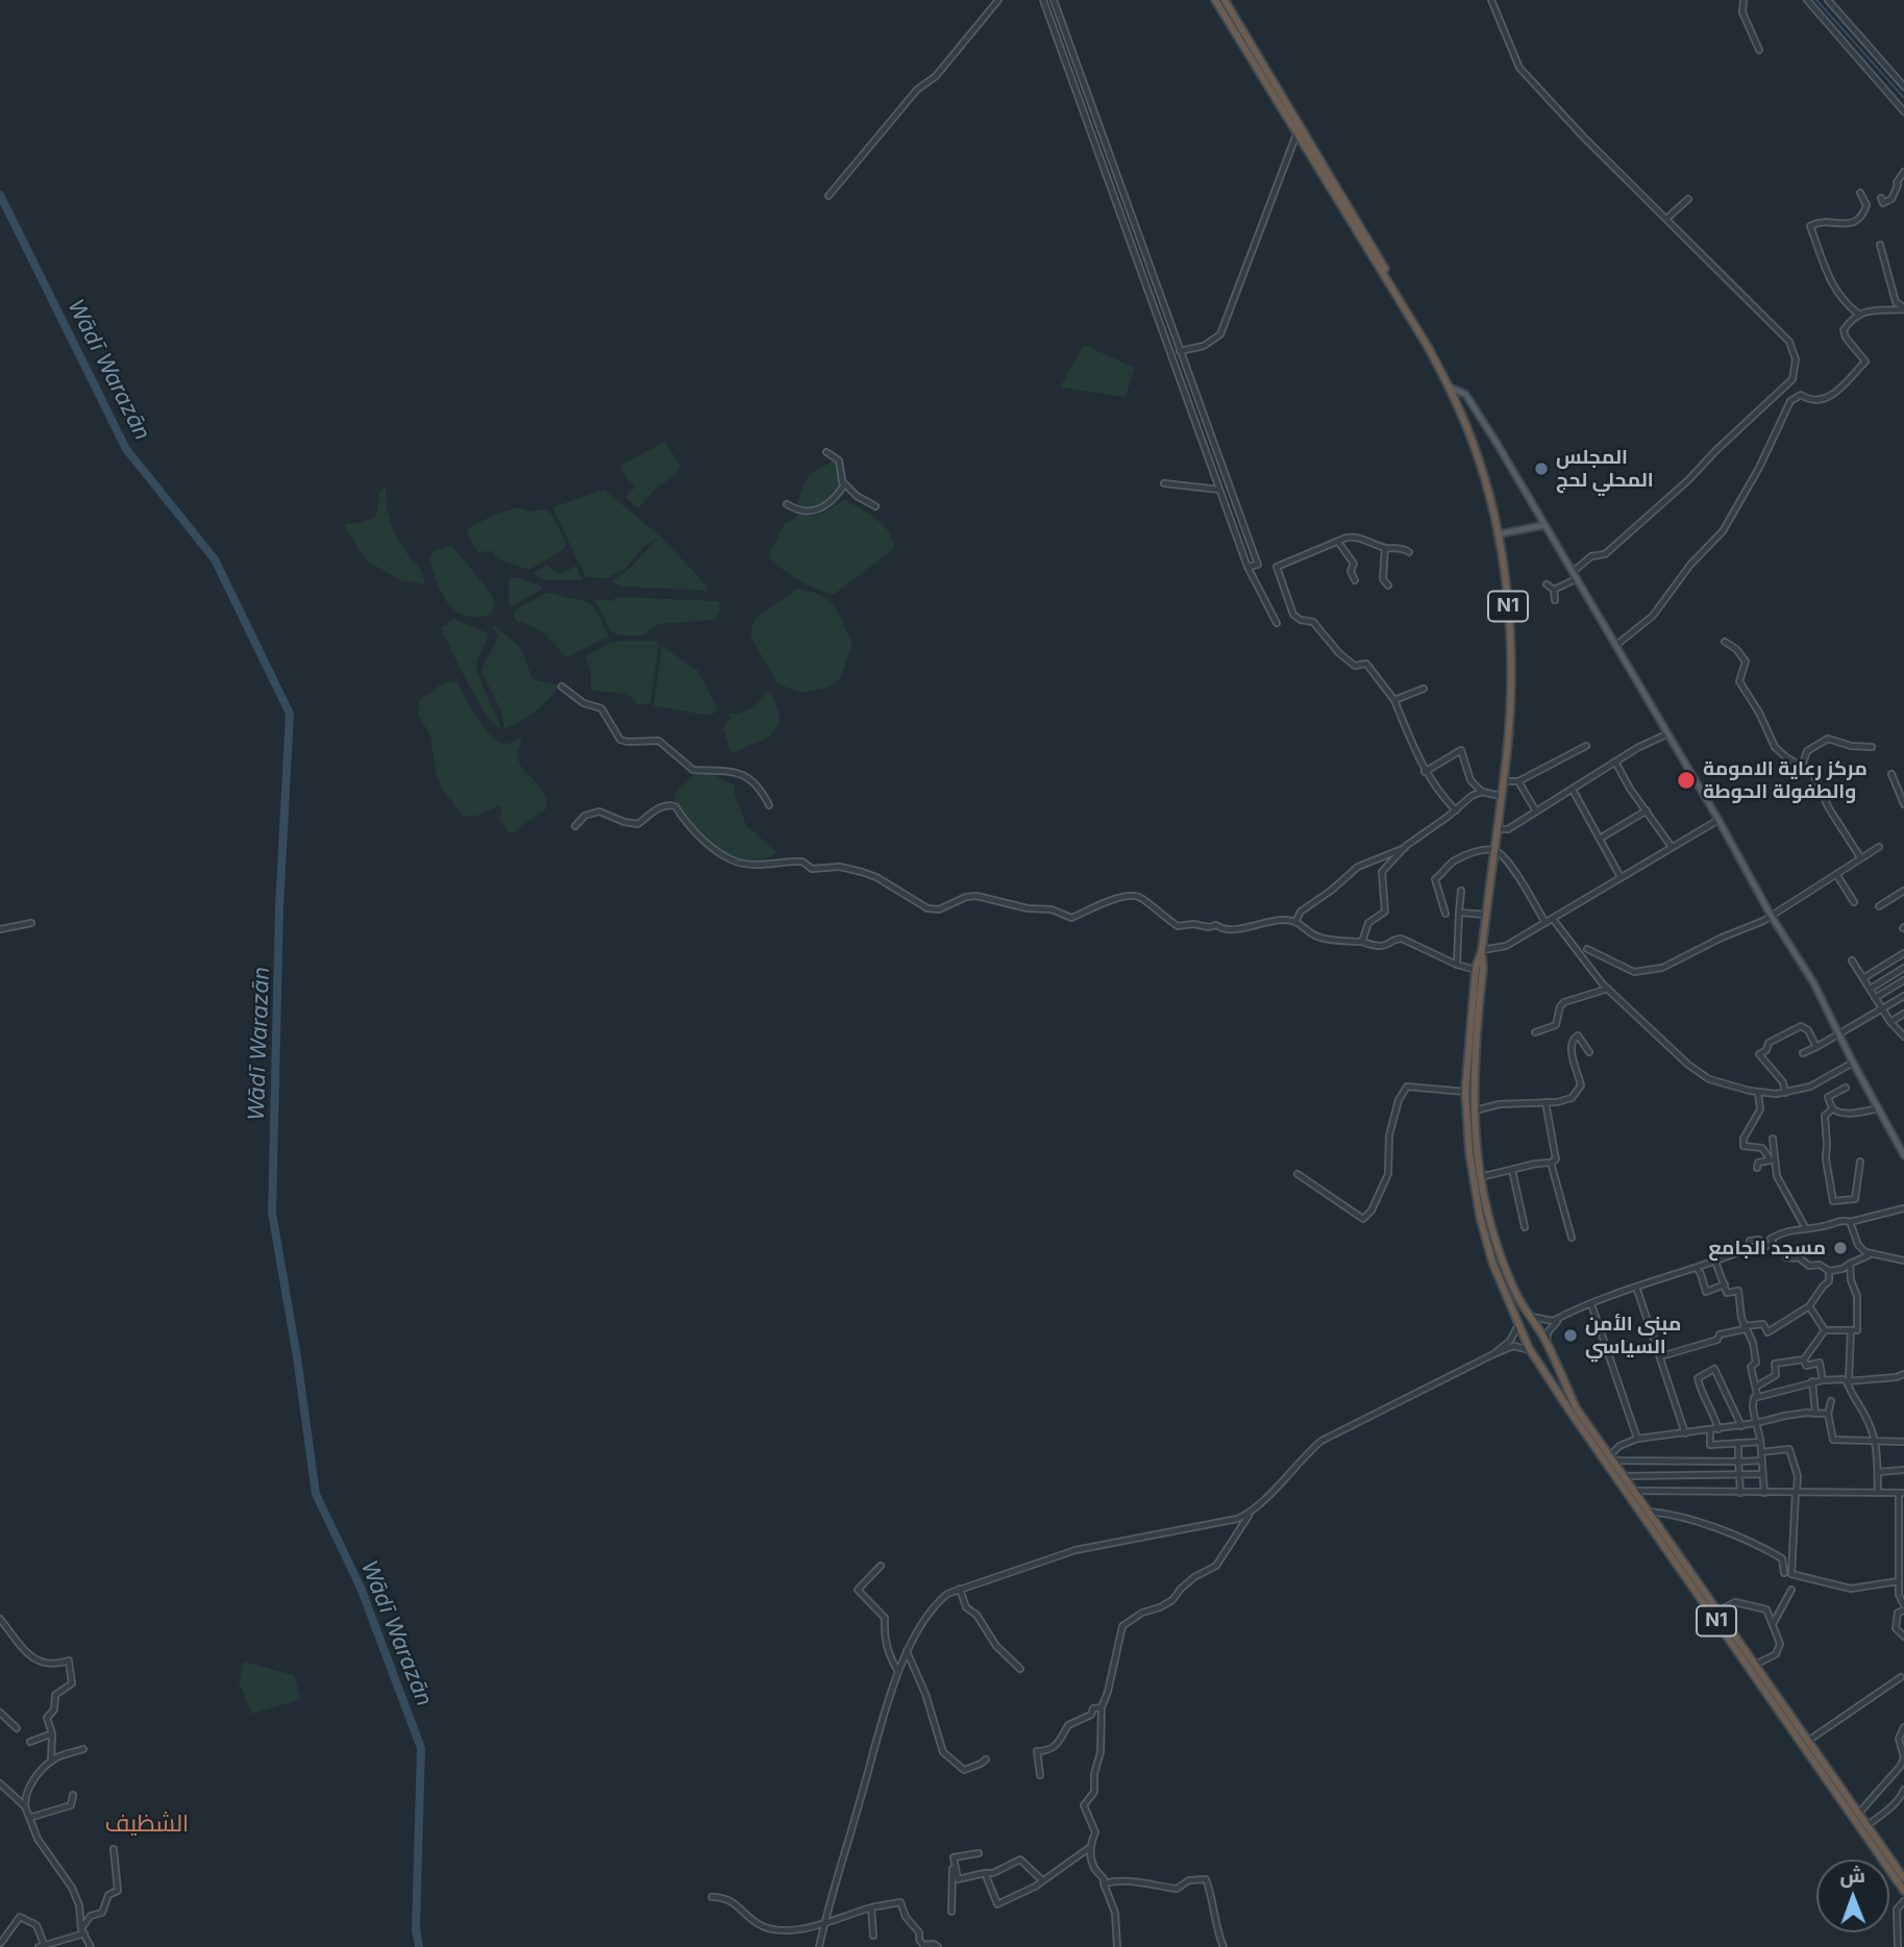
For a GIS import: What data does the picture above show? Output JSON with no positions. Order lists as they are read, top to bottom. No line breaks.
{"streets":{"highway":["N1"]},"districts":["الشظيف"],"water":["Wādī Warazān"],"places":["المجلس المحلي لحج","مركز رعاية الامومة والطفولة الحوطة","مسجد الجامع","مبنى الأمن السياسي"],"north":"top"}
